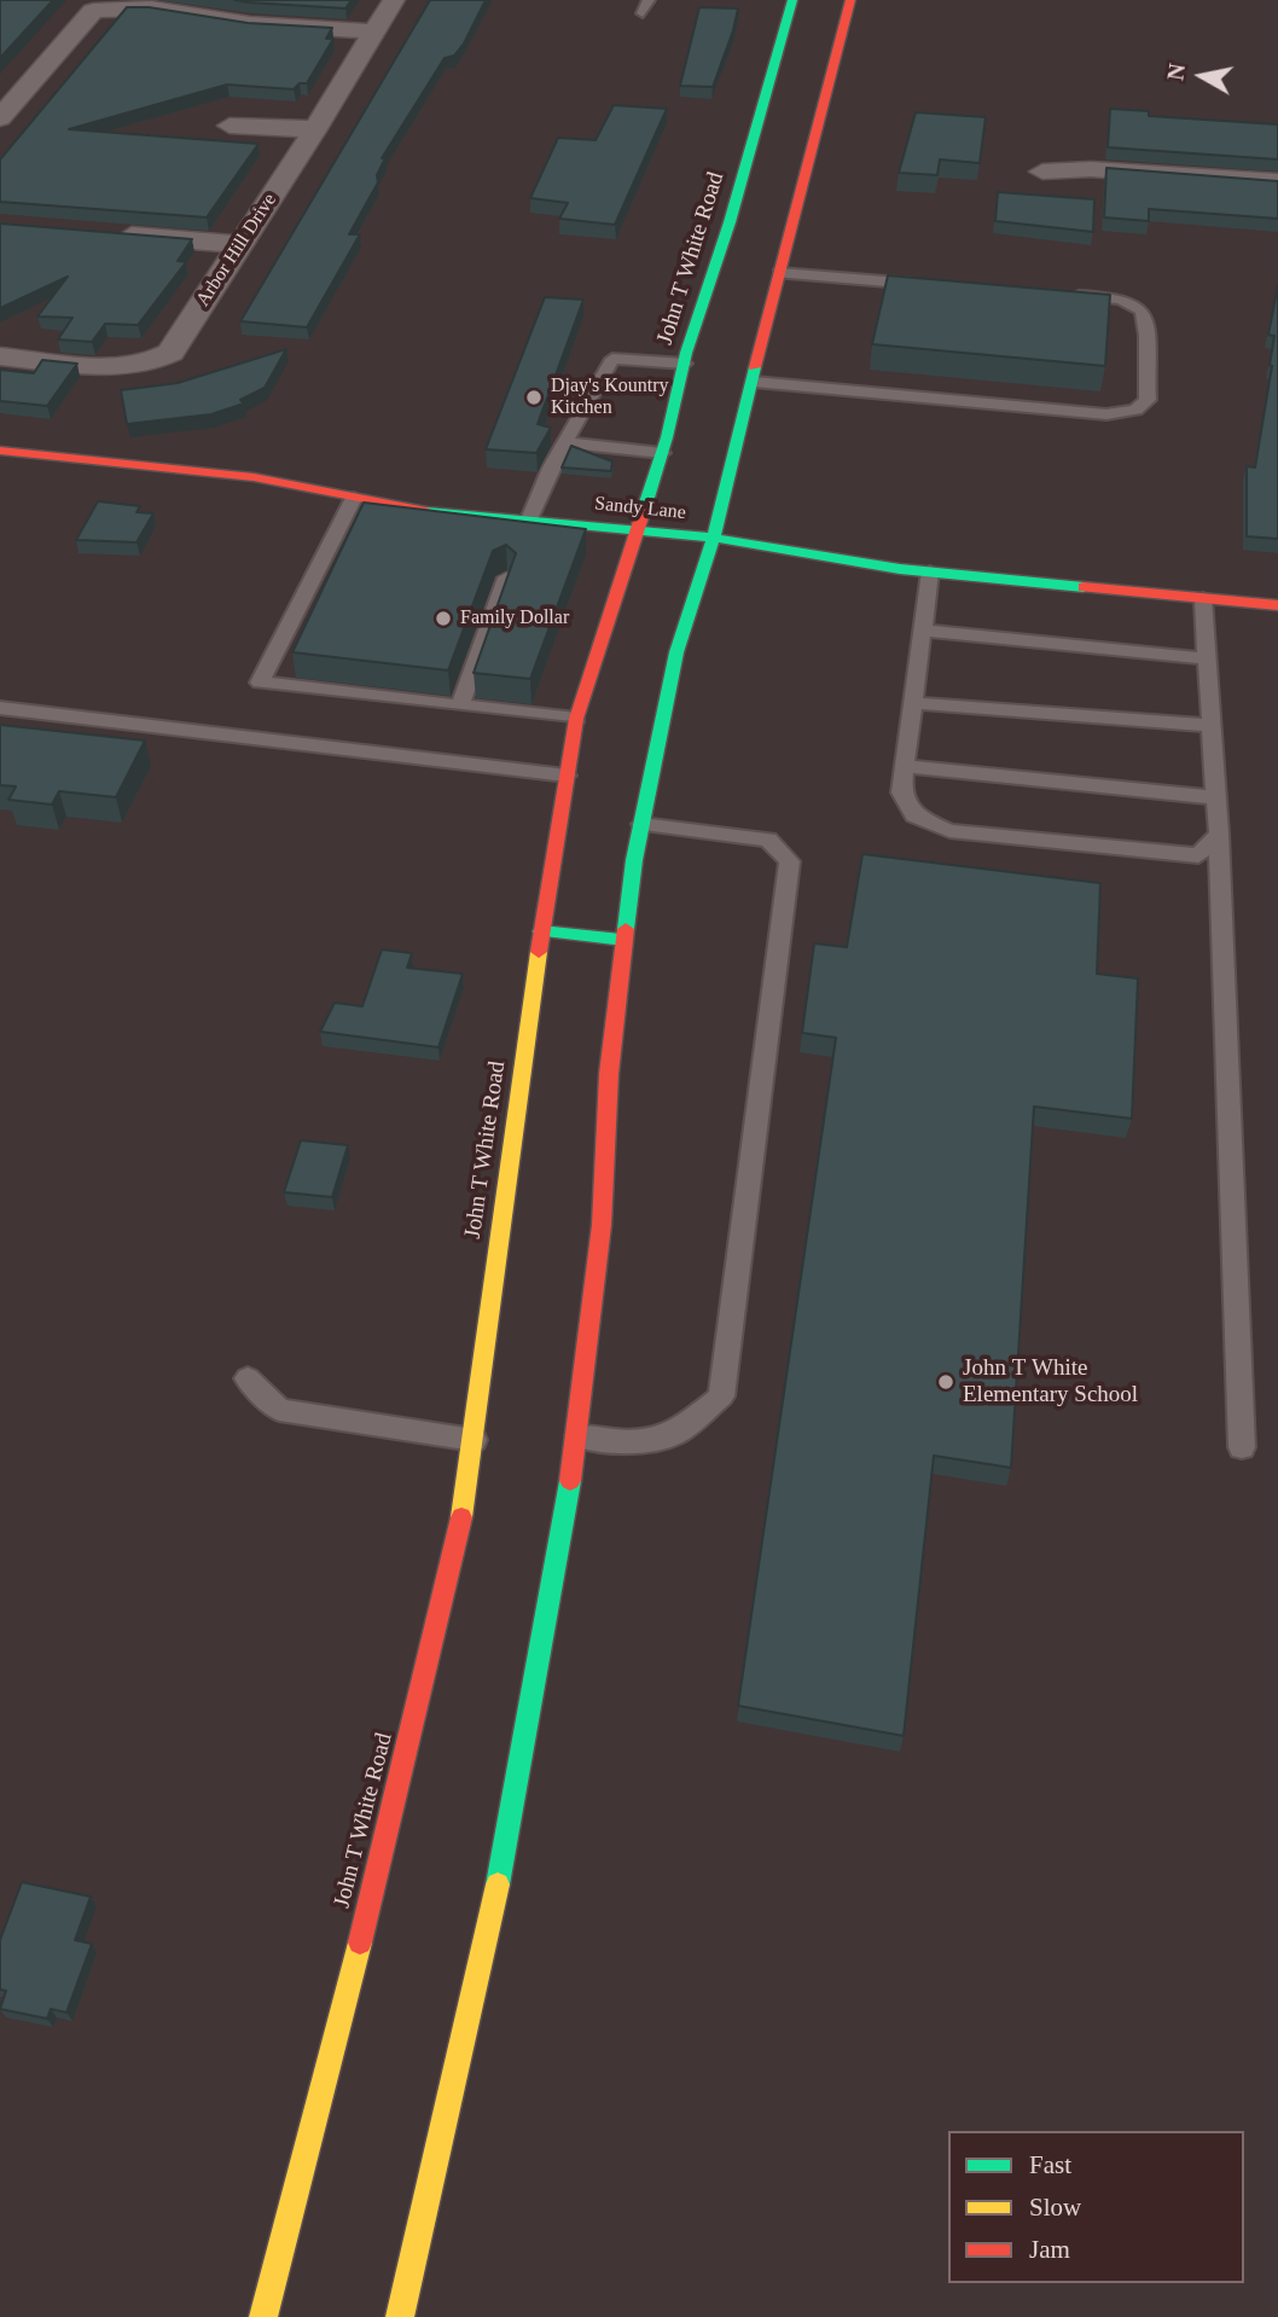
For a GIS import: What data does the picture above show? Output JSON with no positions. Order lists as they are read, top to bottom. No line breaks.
{"streets":{"main road":["John T White Road","Sandy Lane"],"street":["Arbor Hill Drive"]},"crossings":[["John T White Road","Sandy Lane"]],"places":["Djay's Kountry Kitchen","Family Dollar","John T White Elementary School"],"legend":["Fast","Slow","Jam"],"north":"left"}
